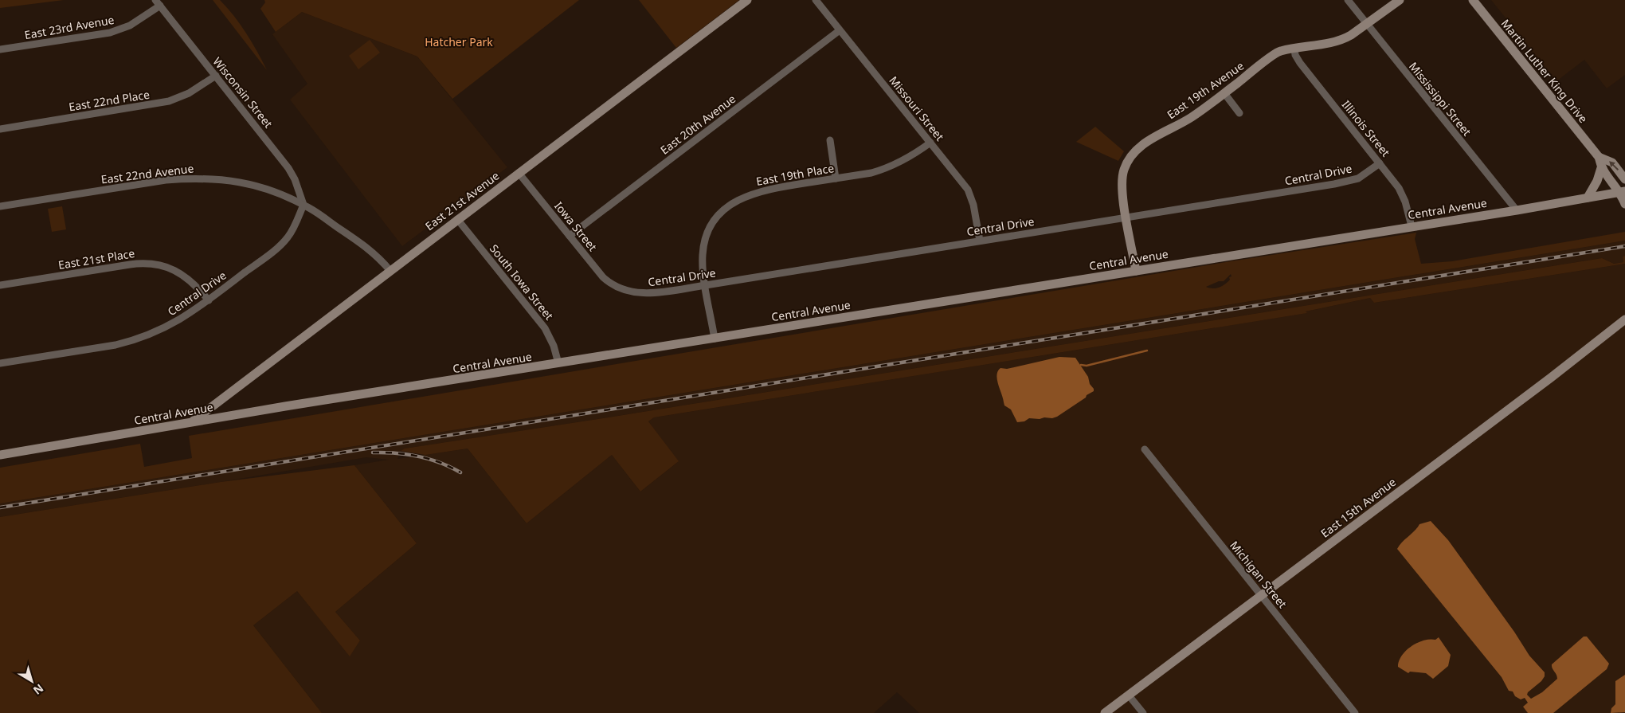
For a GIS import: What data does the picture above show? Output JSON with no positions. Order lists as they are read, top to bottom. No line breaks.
{"streets":{"main road":["Martin Luther King Drive","East 19th Avenue","East 21st Avenue","Central Avenue","East 15th Avenue"],"street":["East 23rd Avenue","Wisconsin Street","Mississippi Street","East 22nd Place","Missouri Street","East 20th Avenue","Illinois Street","East 22nd Avenue","East 19th Place","Central Drive","Iowa Street","East 21st Place","South Iowa Street","Michigan Street"]},"crossings":[["East 23rd Avenue","Wisconsin Street"],["Martin Luther King Drive","Central Avenue"],["East 19th Avenue","Mississippi Street"],["East 19th Avenue","Illinois Street"],["East 19th Avenue","Central Drive"],["East 19th Avenue","Central Avenue"],["Wisconsin Street","East 22nd Place"],["Wisconsin Street","East 22nd Avenue"],["Wisconsin Street","Central Drive"],["Mississippi Street","Central Avenue"],["Missouri Street","East 20th Avenue"],["Missouri Street","East 19th Place"],["Missouri Street","Central Drive"],["East 20th Avenue","Iowa Street"],["Illinois Street","Central Drive"],["Illinois Street","Central Avenue"],["East 22nd Avenue","Central Drive"],["East 22nd Avenue","East 21st Avenue"],["East 19th Place","Central Drive"],["East 19th Place","Central Avenue"],["Central Drive","Iowa Street"],["Central Drive","East 21st Place"],["East 21st Avenue","Central Avenue"],["East 21st Avenue","Iowa Street"],["East 21st Avenue","South Iowa Street"],["Central Avenue","South Iowa Street"],["East 15th Avenue","Michigan Street"]],"parks":["Hatcher Park"],"north":"bottom right"}
